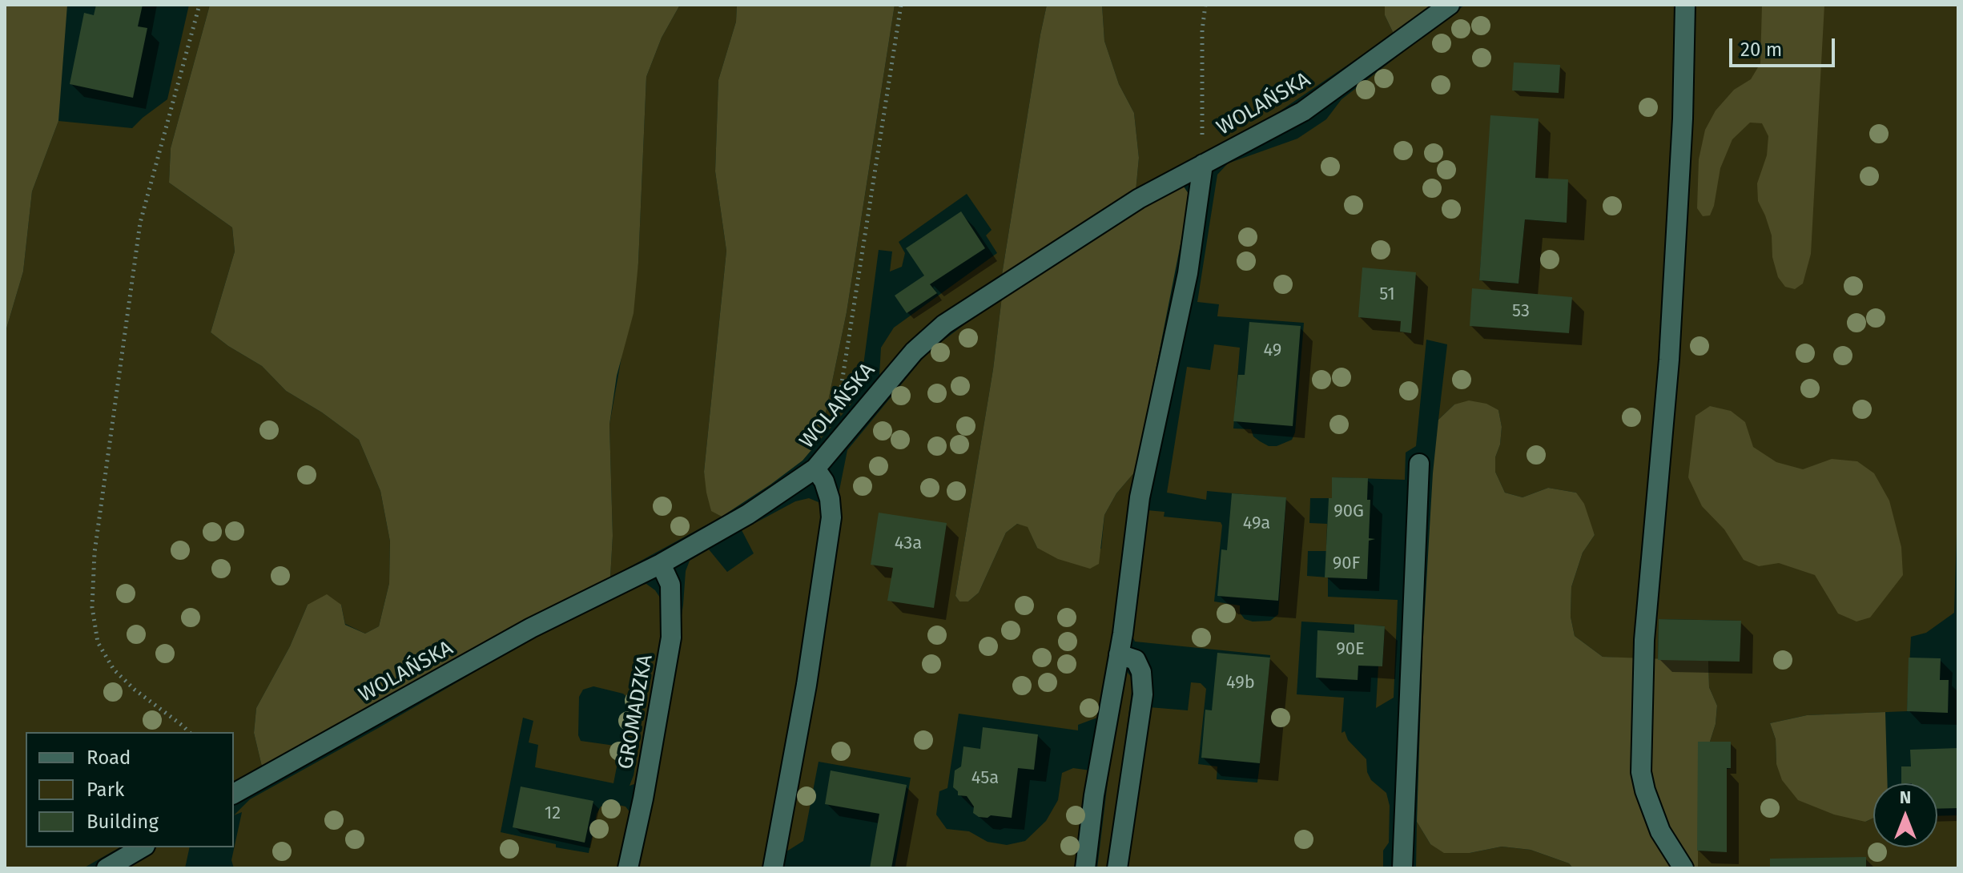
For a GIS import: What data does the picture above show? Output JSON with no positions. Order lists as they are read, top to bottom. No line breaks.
{"streets":{"street":["WOLAŃSKA","GROMADZKA"]},"crossings":[["WOLAŃSKA","GROMADZKA"]],"house_numbers":["51","53","49","90G","49a","43a","90F","90E","49b","45a","12"],"legend":["Road","Park","Building"],"scale_bar":"20 m","north":"top"}
